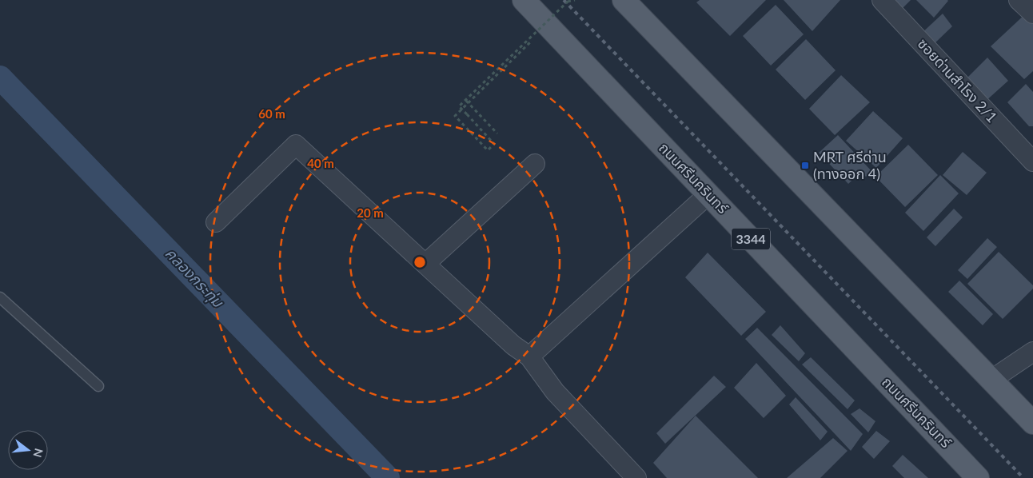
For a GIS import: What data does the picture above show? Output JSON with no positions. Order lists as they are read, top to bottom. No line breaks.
{"streets":{"main road":["ถนนศรีนครินทร์","3344"],"street":["ซอยด่านสำโรง 2/1"]},"water":["คลองกระทุ่ม"],"places":{"transit":["MRT ศรีด่าน (ทางออก 4)"]},"north":"right","rings":["60 m","40 m","20 m"]}
